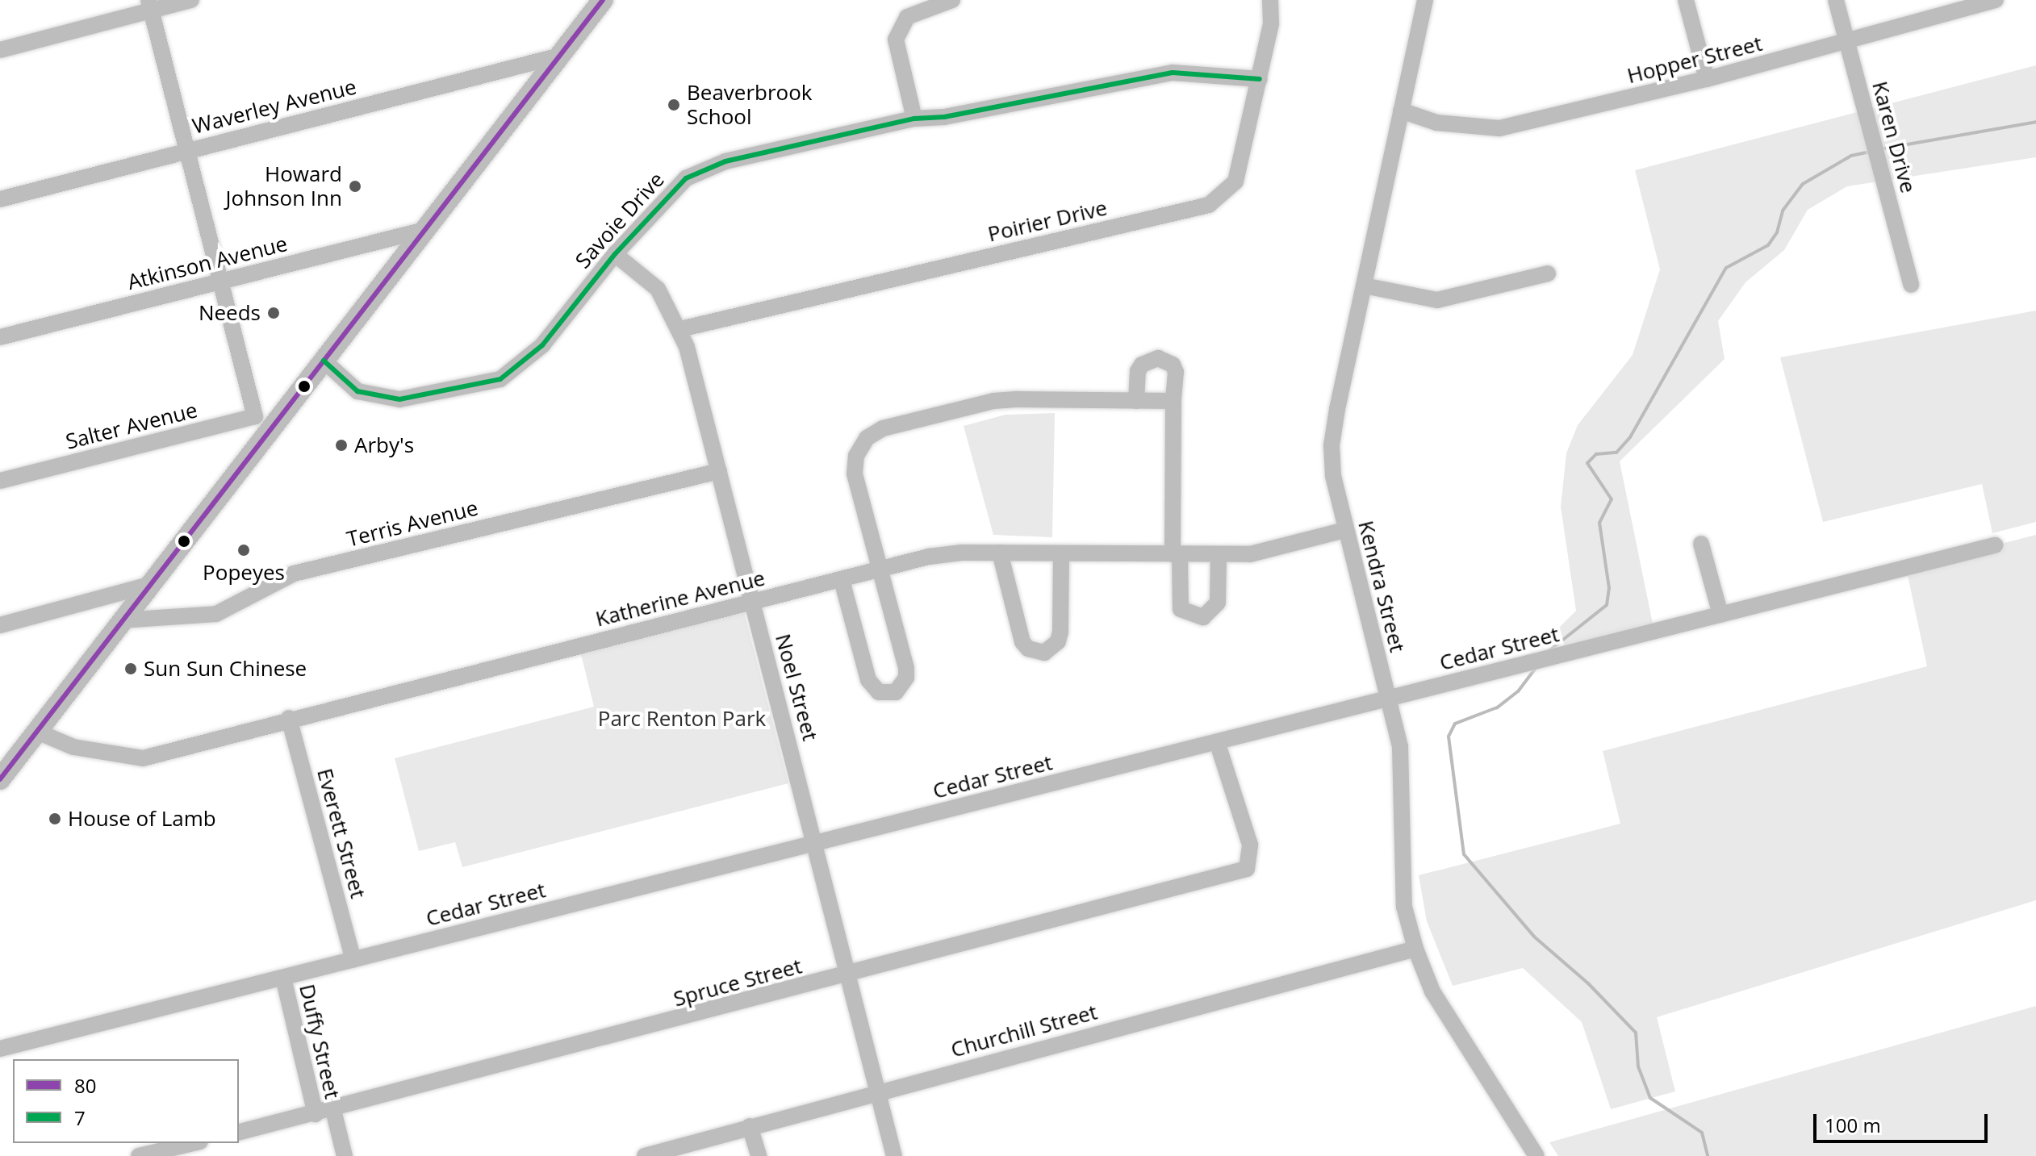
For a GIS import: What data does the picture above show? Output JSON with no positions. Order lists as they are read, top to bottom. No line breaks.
{"streets":{"street":["Hopper Street","Waverley Avenue","Karen Drive","Savoie Drive","Poirier Drive","Atkinson Avenue","Salter Avenue","Terris Avenue","Kendra Street","Katherine Avenue","Cedar Street","Noel Street","Everett Street","Spruce Street","Churchill Street","Duffy Street"]},"crossings":[["Hopper Street","Karen Drive"],["Hopper Street","Kendra Street"],["Savoie Drive","Poirier Drive"],["Savoie Drive","Noel Street"],["Poirier Drive","Noel Street"],["Terris Avenue","Noel Street"],["Kendra Street","Katherine Avenue"],["Kendra Street","Cedar Street"],["Kendra Street","Churchill Street"],["Katherine Avenue","Noel Street"],["Katherine Avenue","Everett Street"],["Cedar Street","Noel Street"],["Cedar Street","Everett Street"],["Cedar Street","Spruce Street"],["Cedar Street","Duffy Street"],["Noel Street","Spruce Street"],["Noel Street","Churchill Street"],["Spruce Street","Duffy Street"]],"parks":["Parc Renton Park"],"places":["Beaverbrook School","Howard Johnson Inn","Needs","Arby's","Popeyes","Sun Sun Chinese","House of Lamb"],"lines":["transit line 80","transit line 7"],"legend":["80","7"],"scale_bar":"100 m"}
